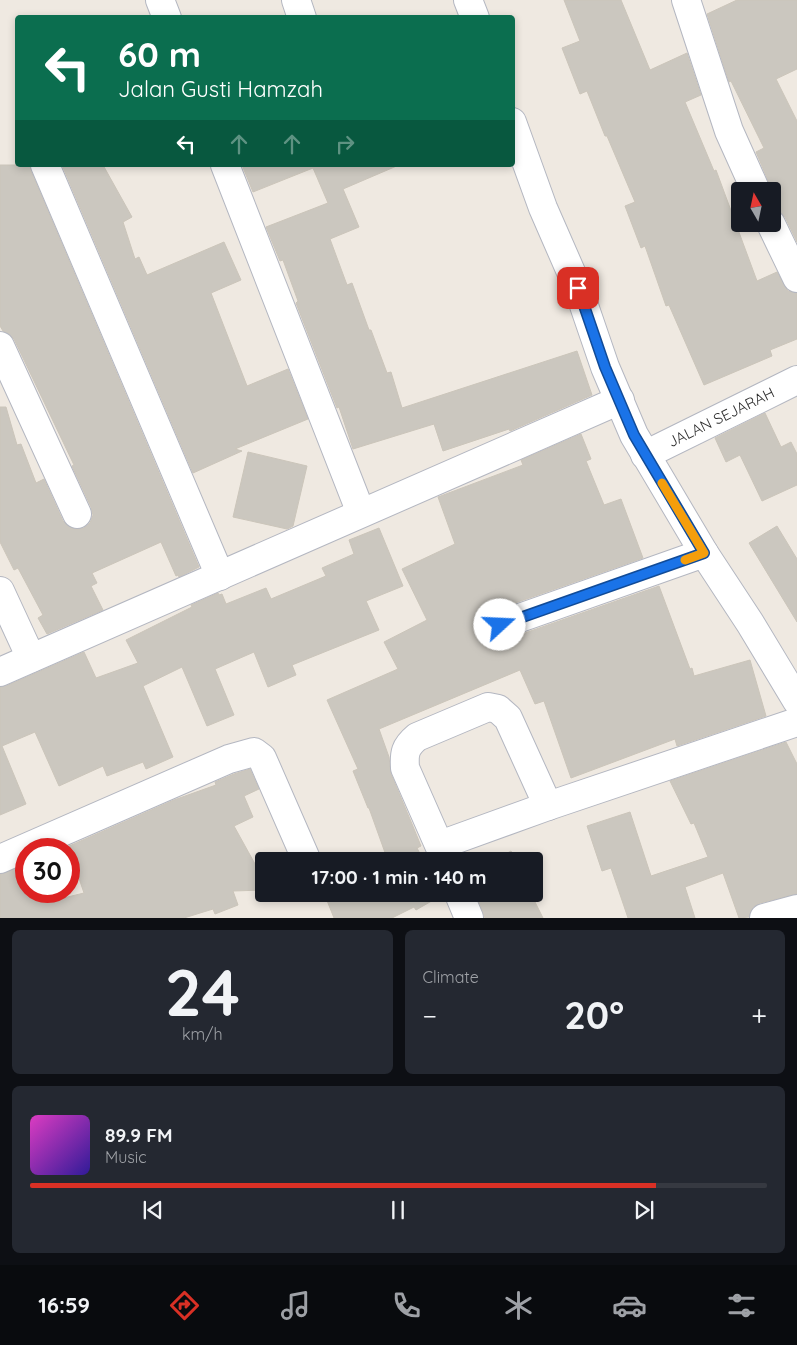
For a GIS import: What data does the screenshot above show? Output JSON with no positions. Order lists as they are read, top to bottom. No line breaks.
{"streets":{"street":["JALAN SEJARAH"]},"north":"top","page":{"turn":["60 m","Jalan Gusti Hamzah"],"limit":"30","trip":"17:00 · 1 min · 140 m","tile":[["24","km/h"],"Climate"],"heat":["−","20°","+"],"song":["89.9 FM","Music"],"tabs":"16:59"}}
